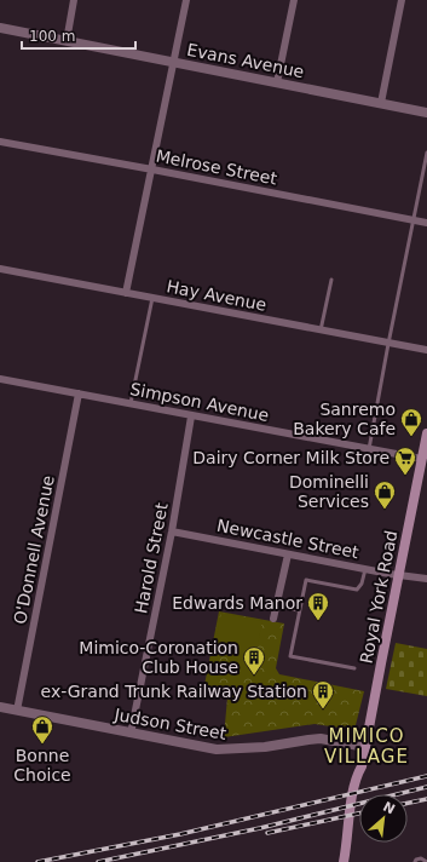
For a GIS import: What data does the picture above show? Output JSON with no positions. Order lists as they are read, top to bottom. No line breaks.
{"streets":{"main road":["Royal York Road"],"street":["Evans Avenue","Melrose Street","Hay Avenue","Simpson Avenue","Newcastle Street","O'Donnell Avenue","Harold Street","Judson Street"]},"crossings":[["Simpson Avenue","O'Donnell Avenue"],["Simpson Avenue","Harold Street"],["Simpson Avenue","Royal York Road"],["Newcastle Street","Harold Street"],["Newcastle Street","Royal York Road"],["O'Donnell Avenue","Judson Street"],["Harold Street","Judson Street"],["Royal York Road","Judson Street"]],"districts":["MIMICO VILLAGE"],"places":{"shop":["Sanremo Bakery Cafe","Dominelli Services","Bonne Choice"],"supermarket":["Dairy Corner Milk Store"],"building":["Edwards Manor","Mimico-Coronation Club House","ex-Grand Trunk Railway Station"]},"scale_bar":"100 m","north":"top right"}
